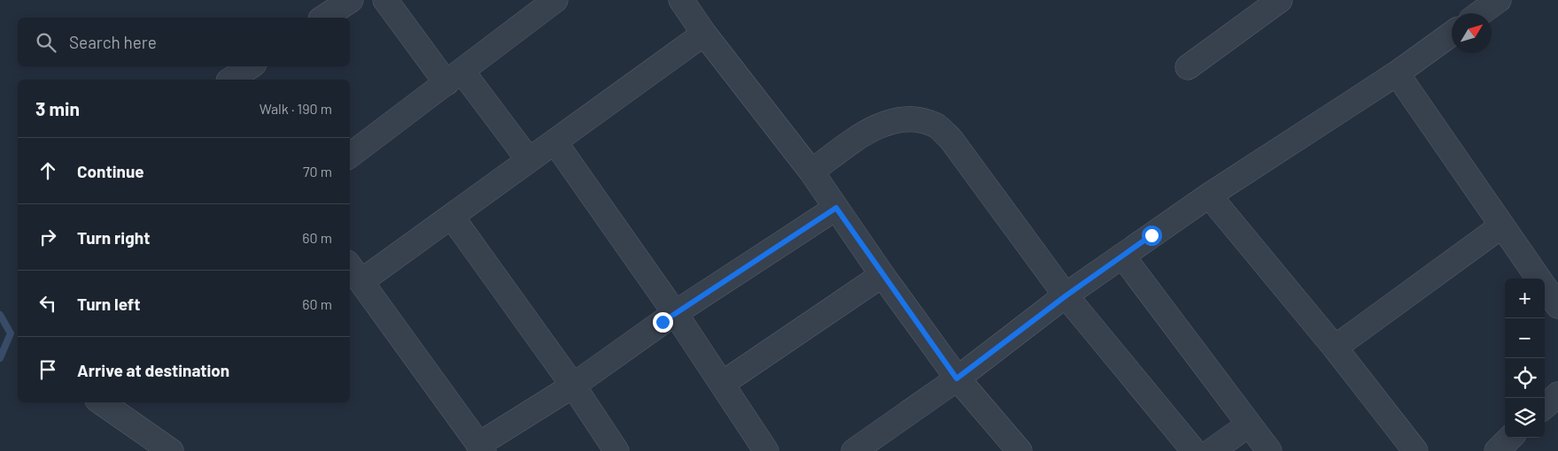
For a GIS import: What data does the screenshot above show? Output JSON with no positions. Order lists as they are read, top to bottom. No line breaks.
{"north":"top right","page":{"search":"Search here","heading":["3 min","Walk · 190 m"],"list":[["Continue","70 m"],["Turn right","60 m"],["Turn left","60 m"],"Arrive at destination"],"map_buttons":["+","−"]}}
